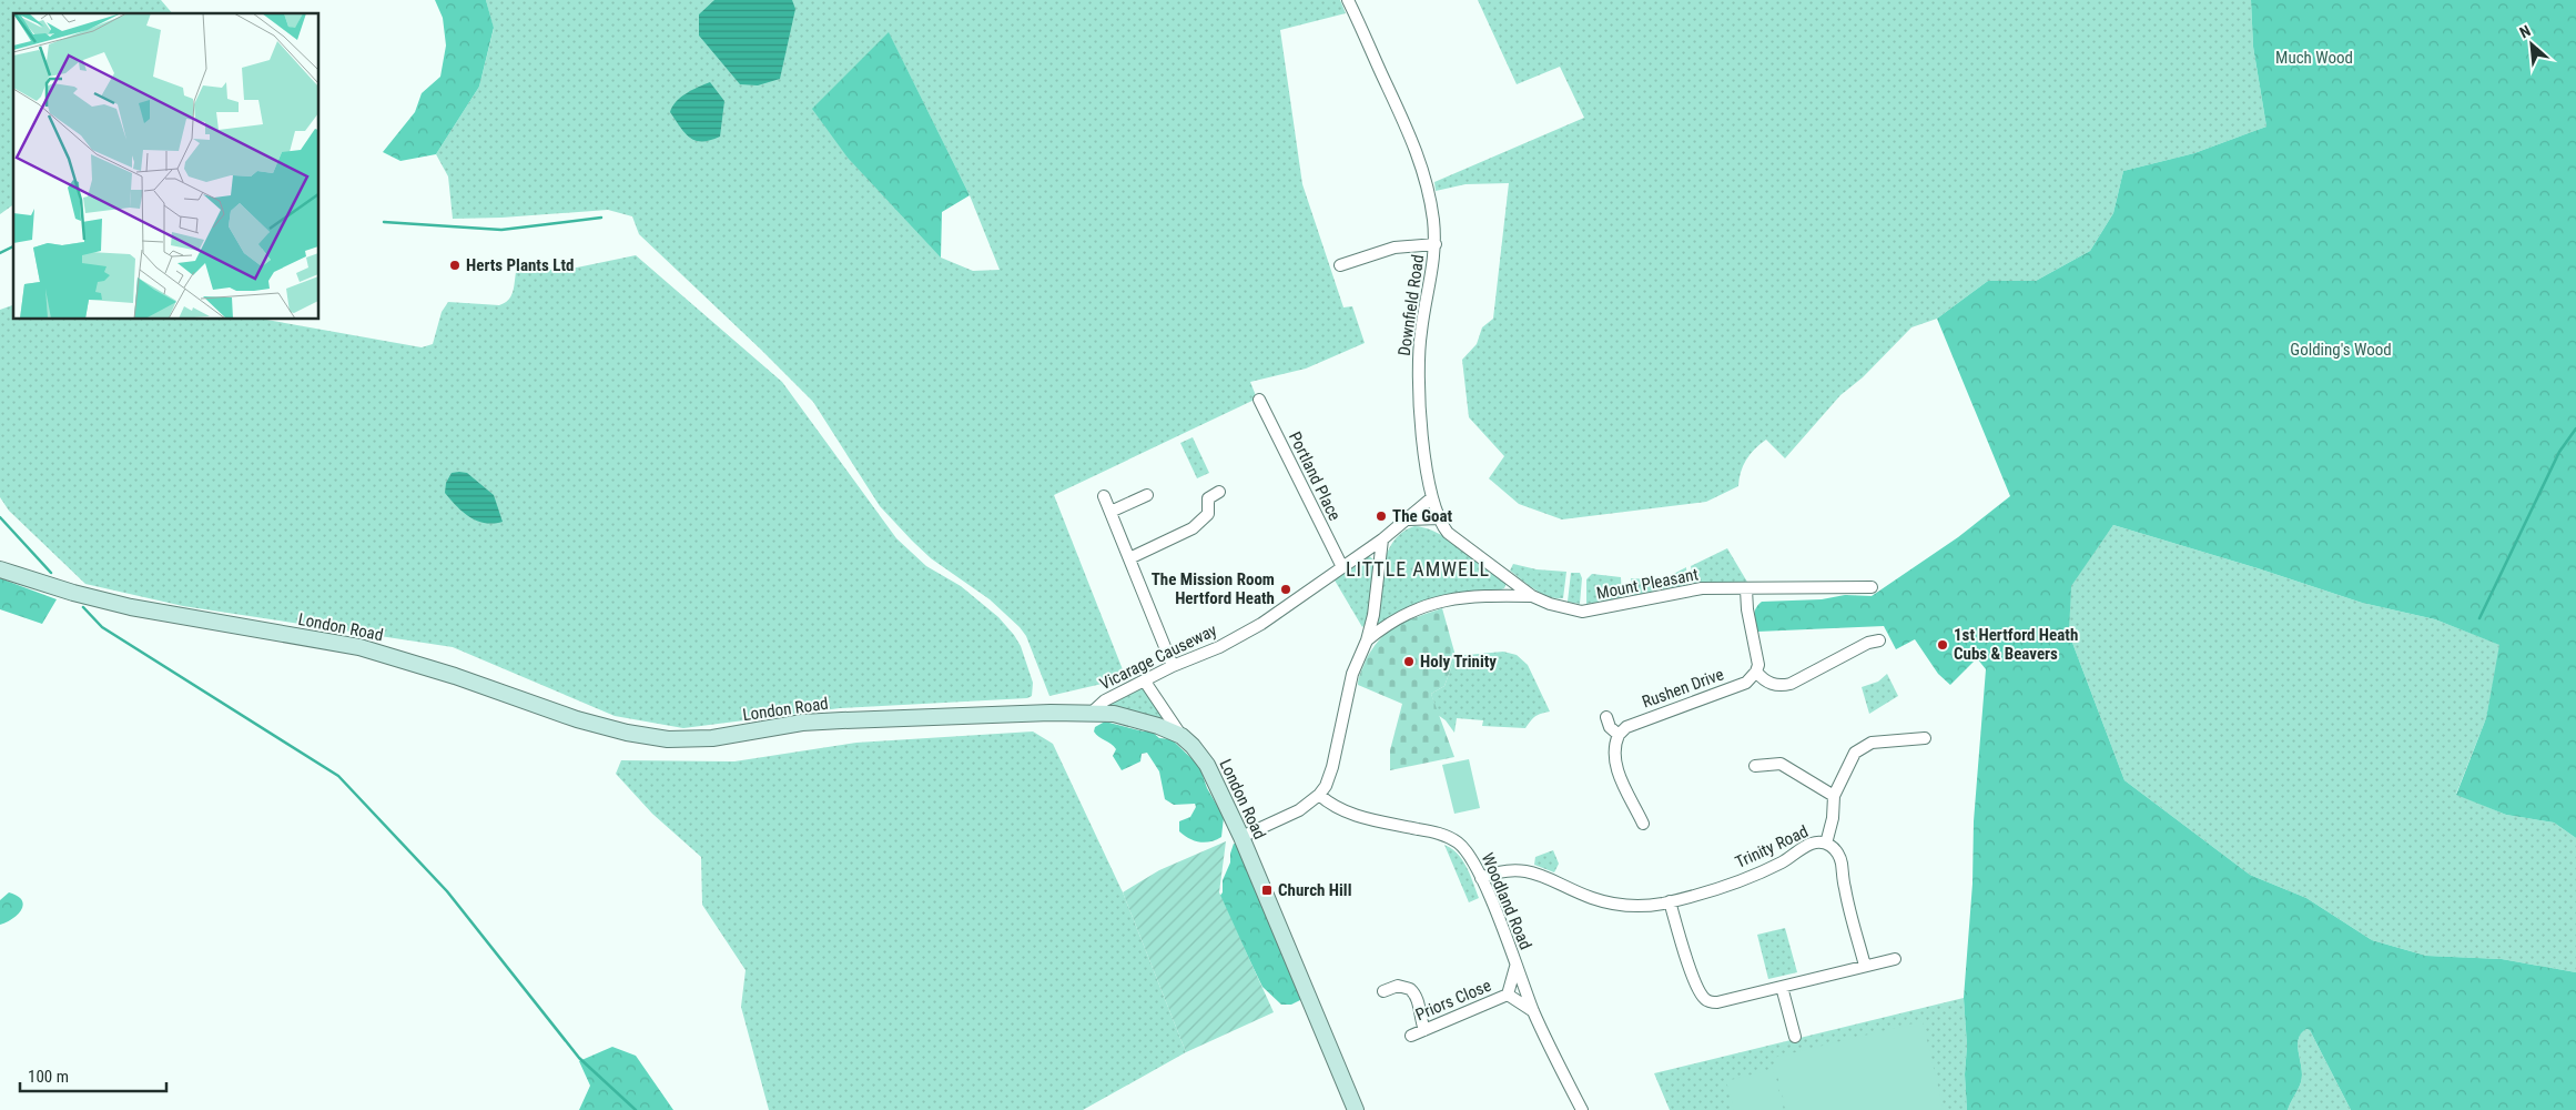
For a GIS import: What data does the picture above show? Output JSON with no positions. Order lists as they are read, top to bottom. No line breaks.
{"streets":{"main road":["London Road"],"street":["Downfield Road","Portland Place","Mount Pleasant","Vicarage Causeway","Rushen Drive","Trinity Road","Woodland Road","Priors Close"]},"crossings":[["Downfield Road","Mount Pleasant"],["Downfield Road","Vicarage Causeway"],["Portland Place","Vicarage Causeway"],["London Road","Vicarage Causeway"],["Trinity Road","Woodland Road"],["Woodland Road","Priors Close"]],"districts":["LITTLE AMWELL"],"parks":["Much Wood","Golding's Wood"],"places":{"other":["Herts Plants Ltd","The Goat","The Mission Room Hertford Heath","1st Hertford Heath Cubs & Beavers","Holy Trinity"],"transit":["Church Hill"]},"scale_bar":"100 m","north":"top left"}
